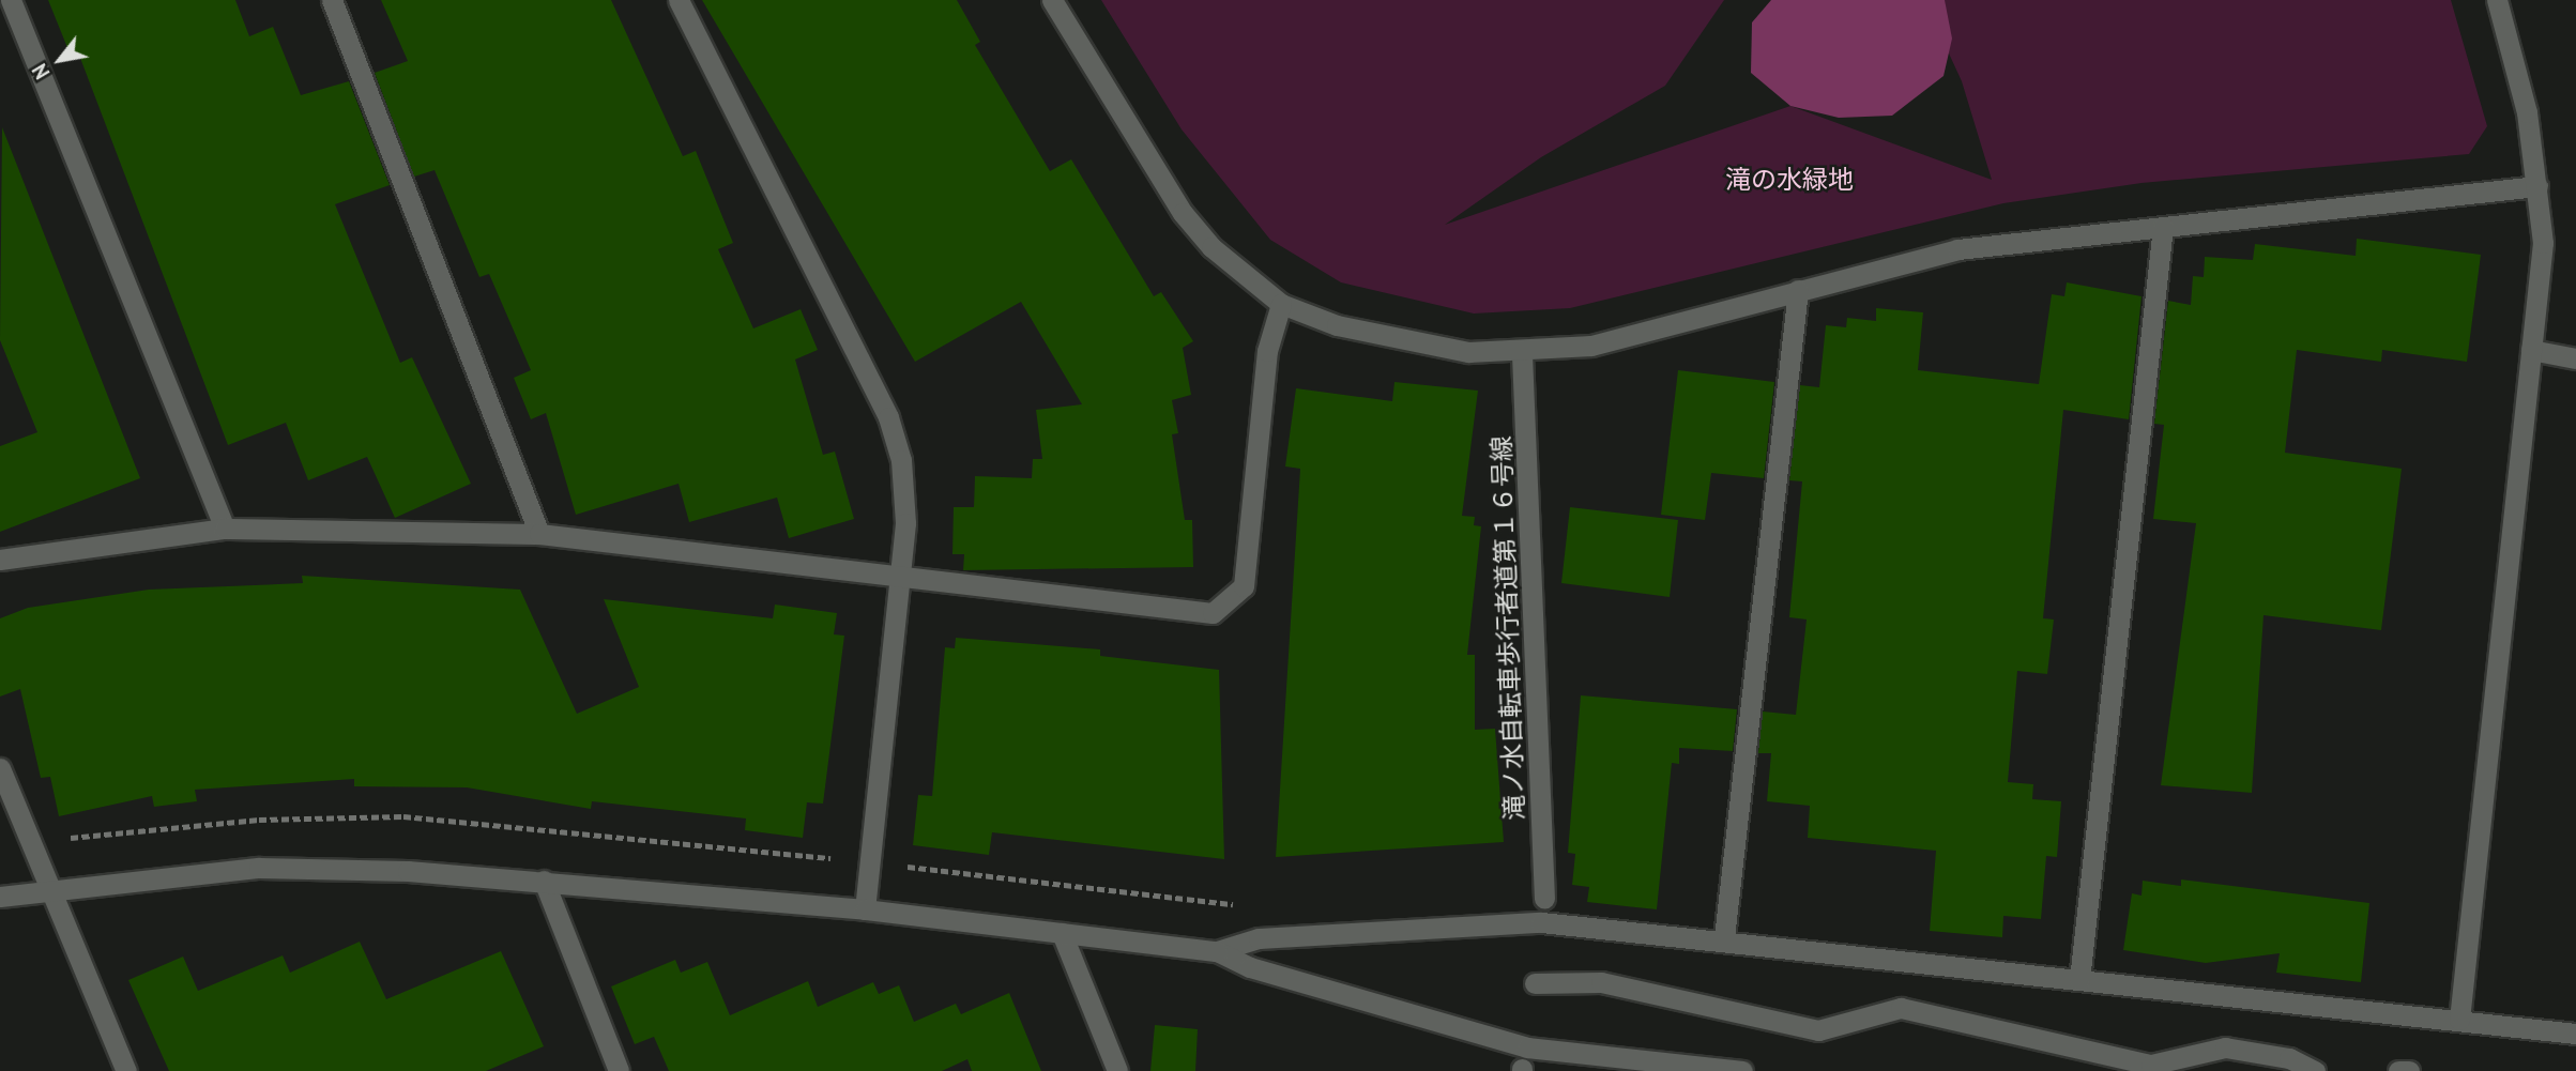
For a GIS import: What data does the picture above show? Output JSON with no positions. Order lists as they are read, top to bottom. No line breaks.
{"streets":{"street":["滝ノ水自転車歩行者道第１６号線"]},"parks":["滝の水緑地"],"north":"bottom left"}
